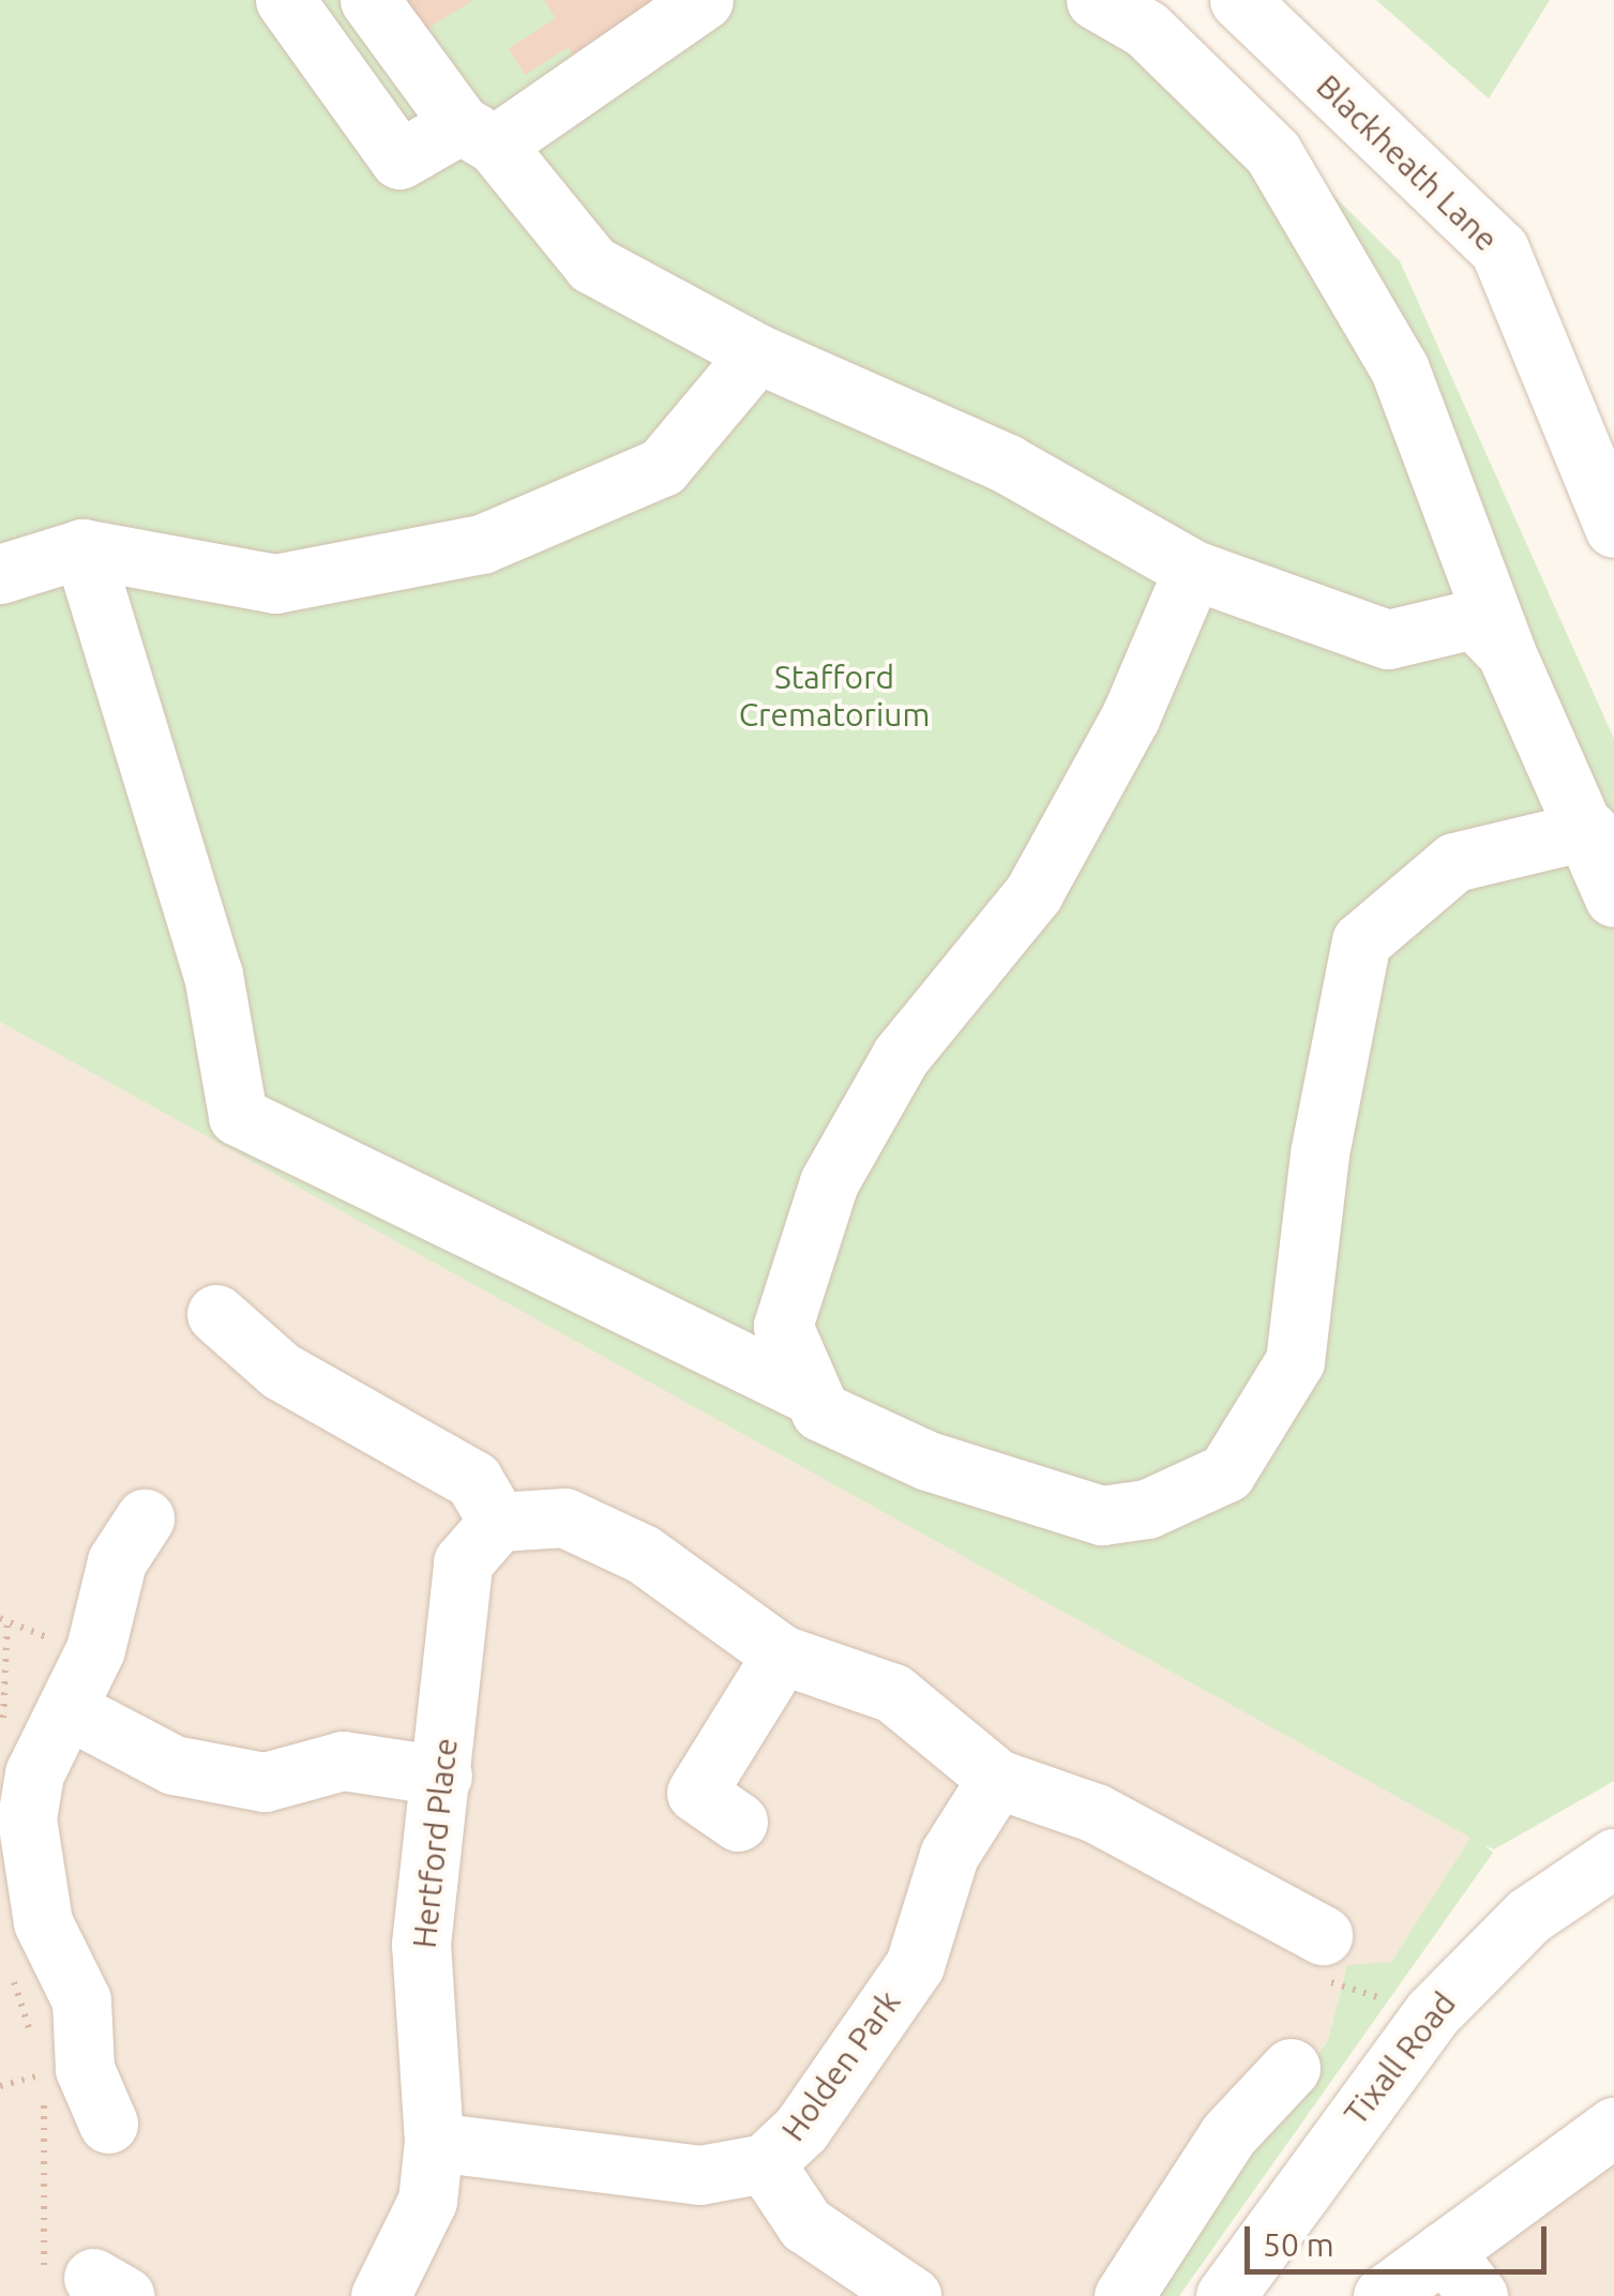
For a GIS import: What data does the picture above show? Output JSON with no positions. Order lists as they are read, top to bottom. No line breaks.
{"streets":{"street":["Blackheath Lane","Hertford Place","Tixall Road","Holden Park"]},"crossings":[["Hertford Place","Holden Park"]],"parks":["Stafford Crematorium"],"scale_bar":"50 m"}
